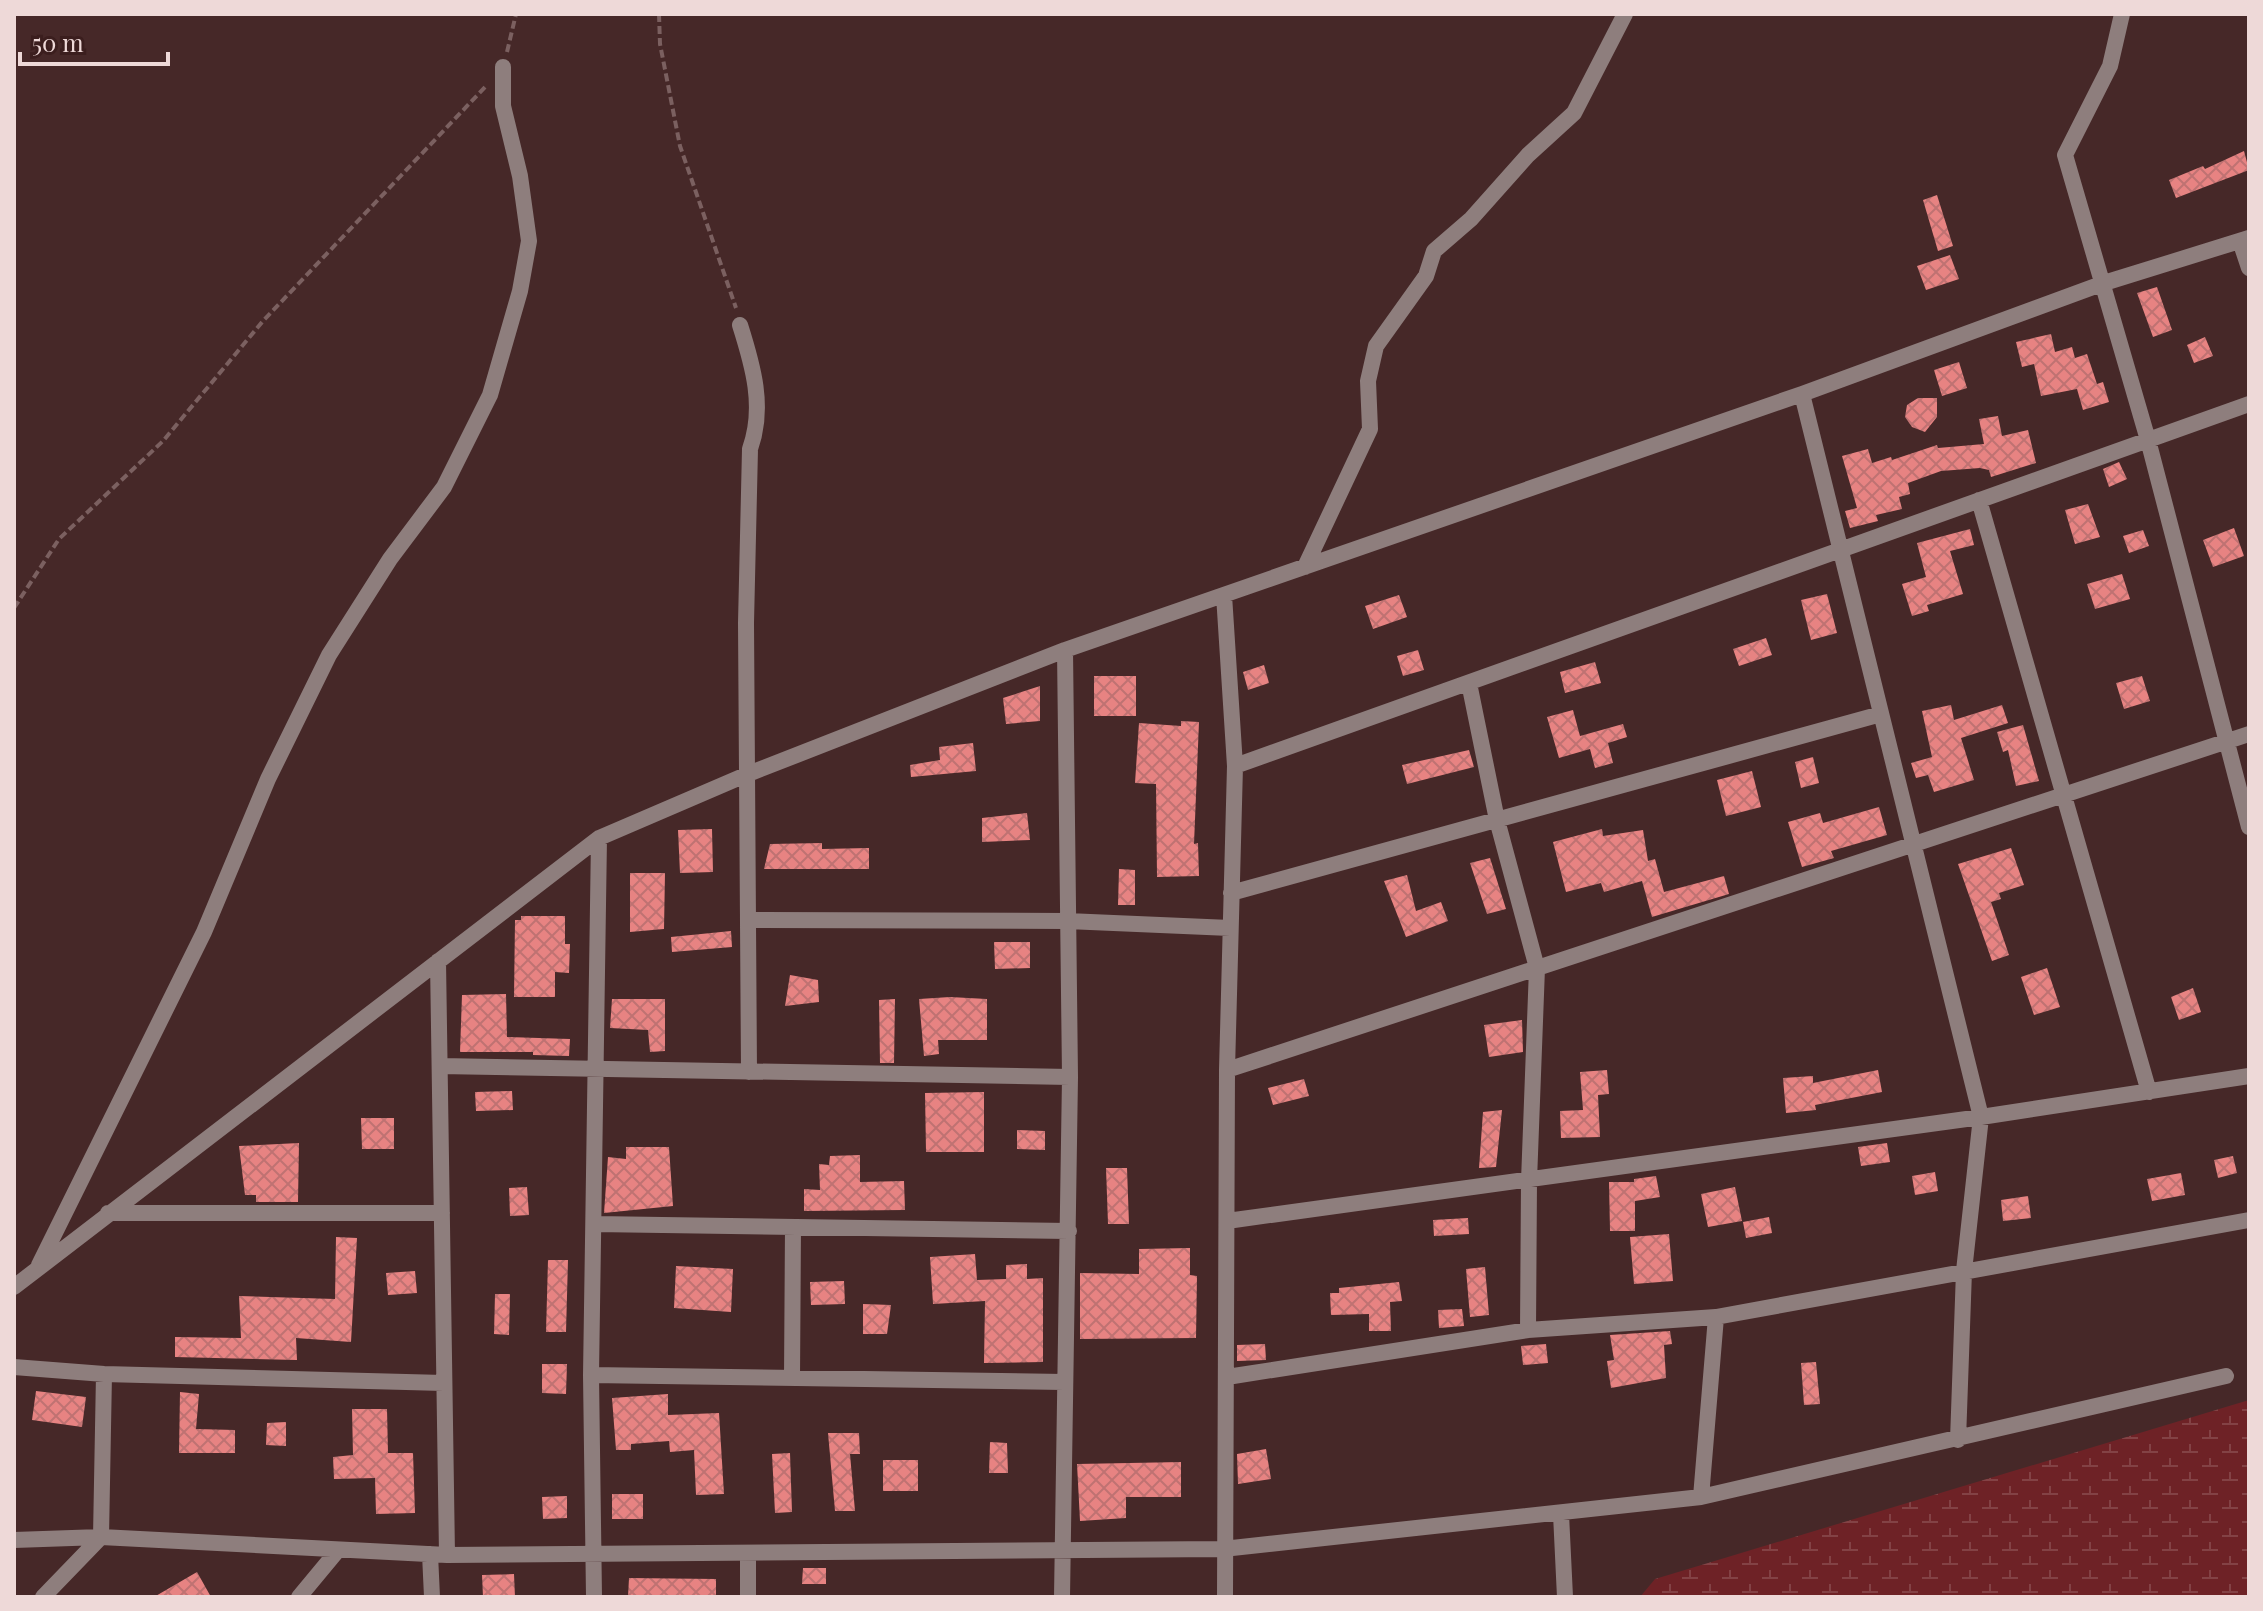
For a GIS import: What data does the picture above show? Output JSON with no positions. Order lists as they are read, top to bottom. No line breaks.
{"scale_bar":"50 m"}
